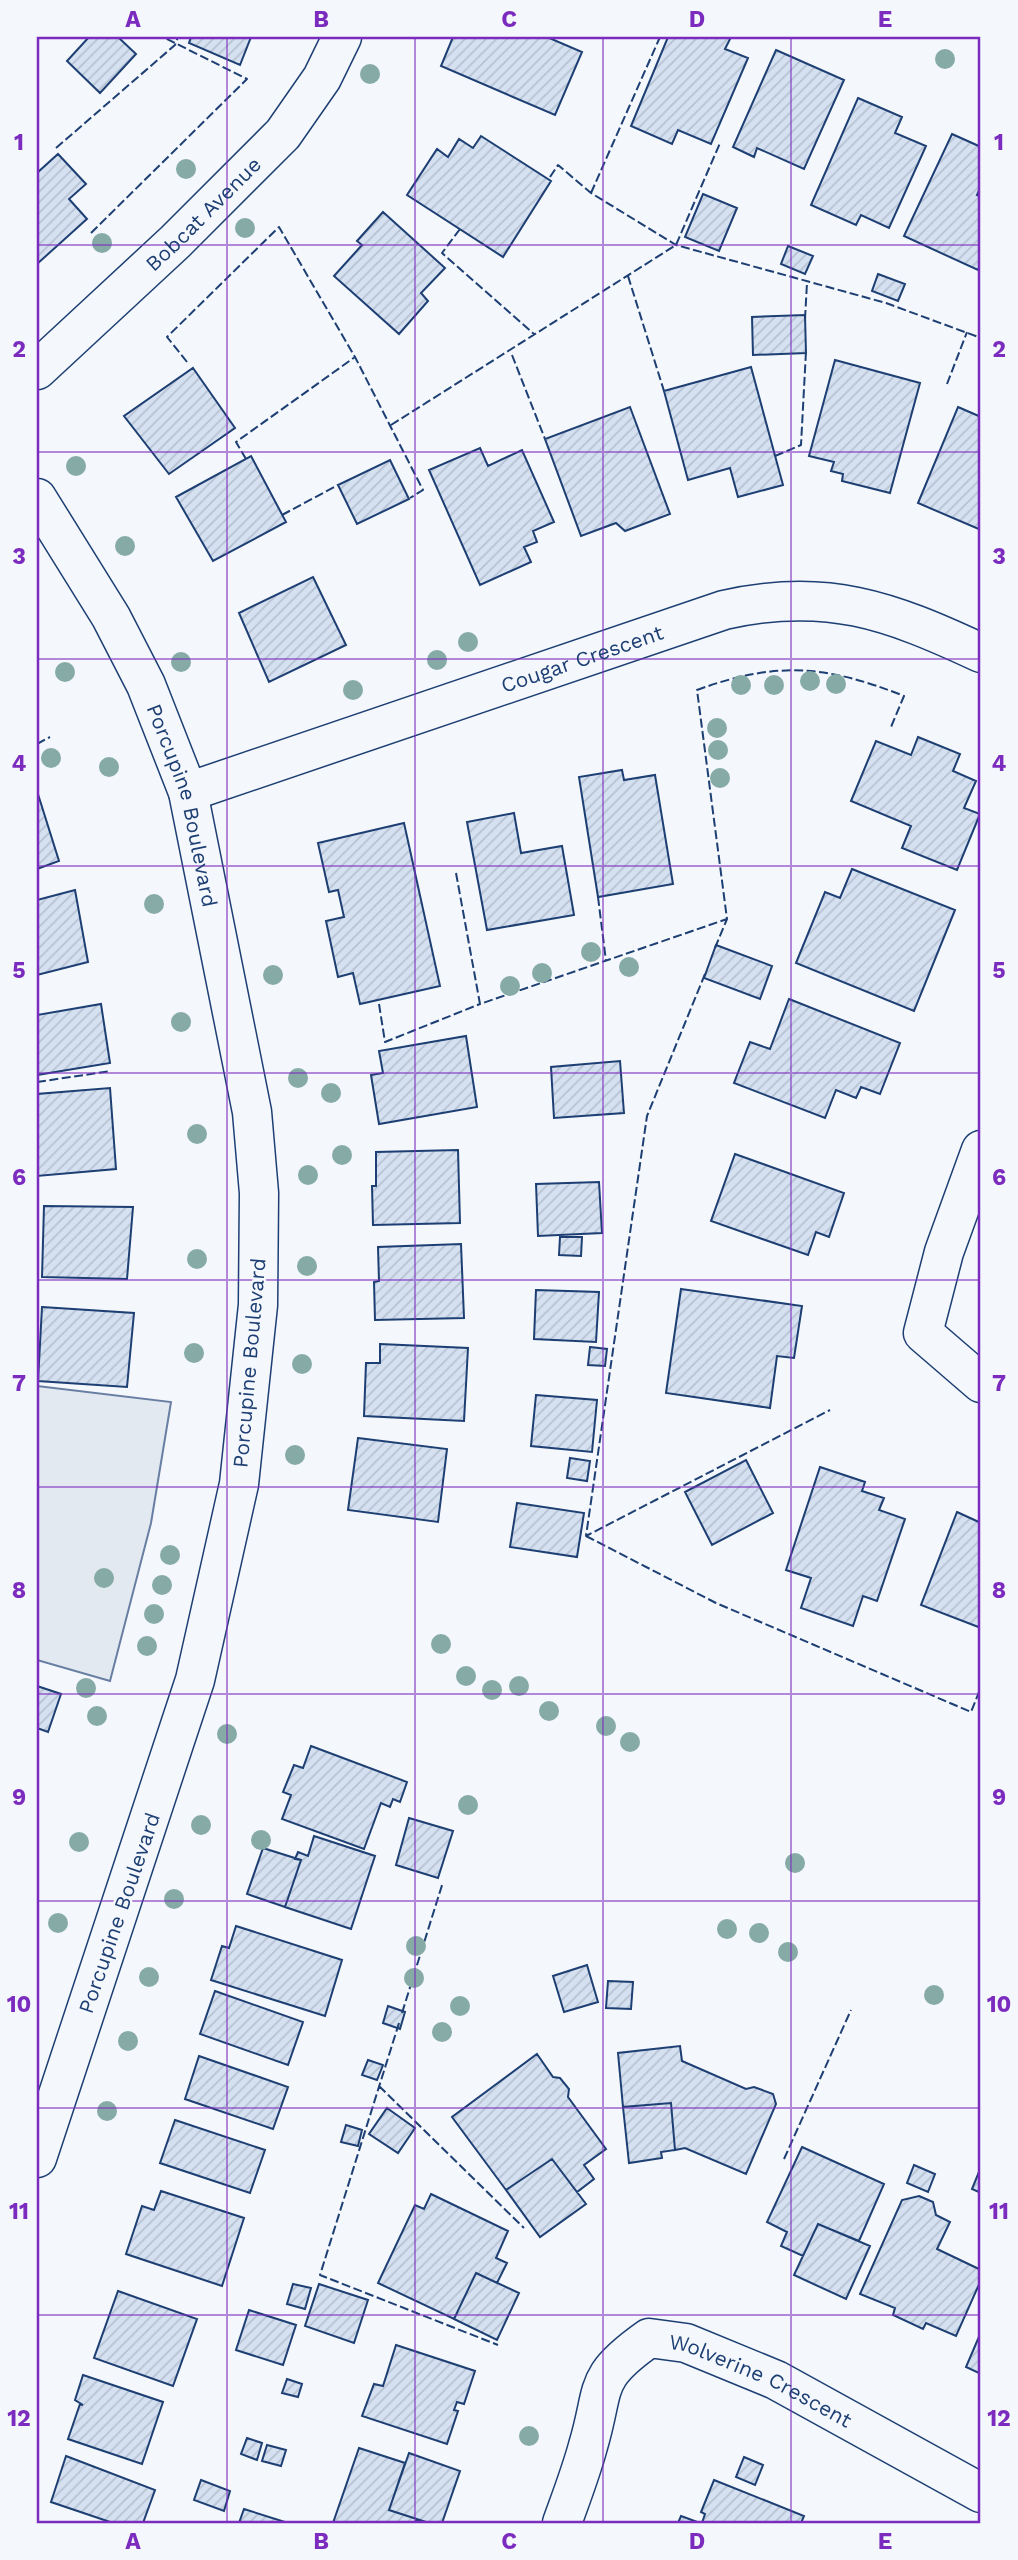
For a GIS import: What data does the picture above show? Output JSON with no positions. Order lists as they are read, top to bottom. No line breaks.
{"streets":{"street":["Bobcat Avenue","Cougar Crescent","Porcupine Boulevard","Wolverine Crescent"]},"crossings":[["Cougar Crescent","Porcupine Boulevard"]],"grid":{"columns":["A","B","C","D","E"],"rows":["1","2","3","4","5","6","7","8","9","10","11","12"]}}
